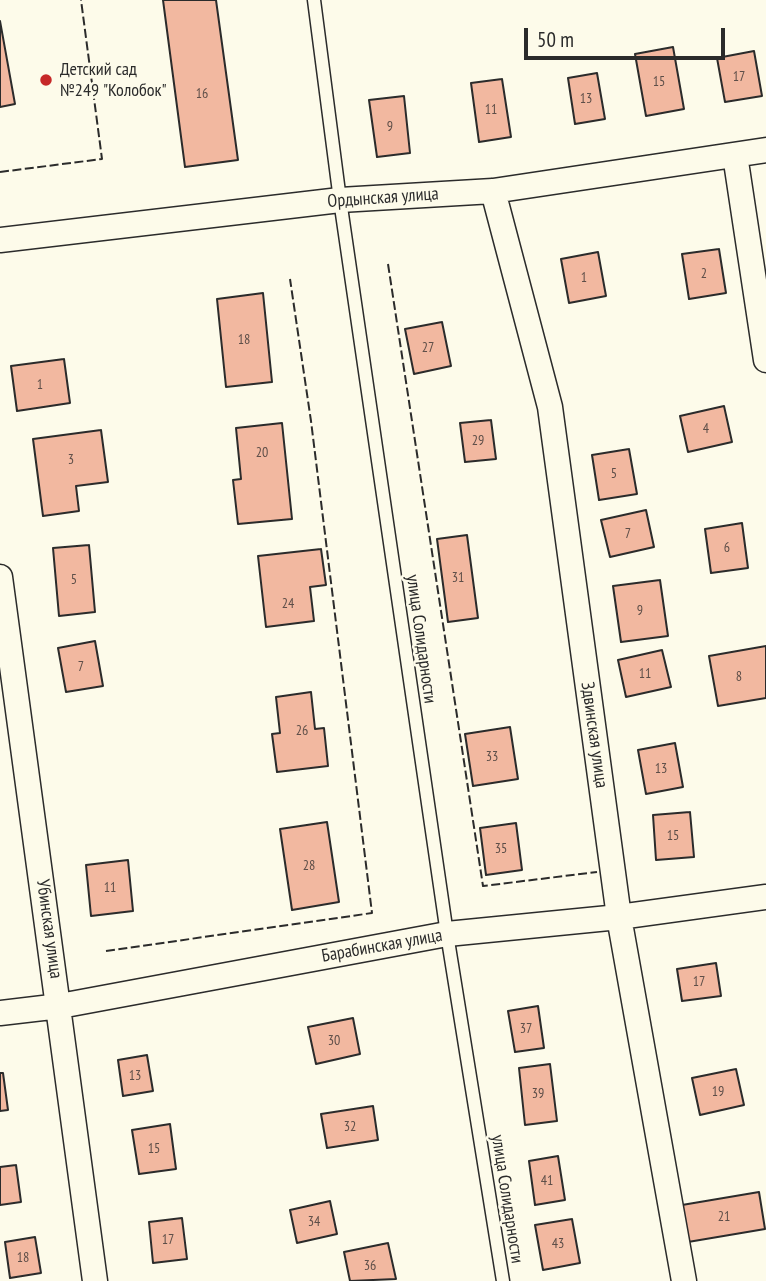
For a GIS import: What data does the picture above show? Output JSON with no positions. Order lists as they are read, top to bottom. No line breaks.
{"streets":{"street":["Ордынская улица","Здвинская улица","Убинская улица","Барабинская улица"],"lane":["улица Солидарности"]},"crossings":[["Ордынская улица","улица Солидарности"],["Ордынская улица","Здвинская улица"],["улица Солидарности","Барабинская улица"],["Здвинская улица","Барабинская улица"],["Убинская улица","Барабинская улица"]],"places":["Детский сад №249 \"Колобок\""],"house_numbers":["17","15","16","13","11","9","2","1","18","27","1","4","29","20","3","5","7","6","31","5","24","9","7","11","8","26","33","13","15","35","28","11","17","37","30","13","19","39","32","15","41","21","34","17","43","18","36"],"scale_bar":"50 m"}
